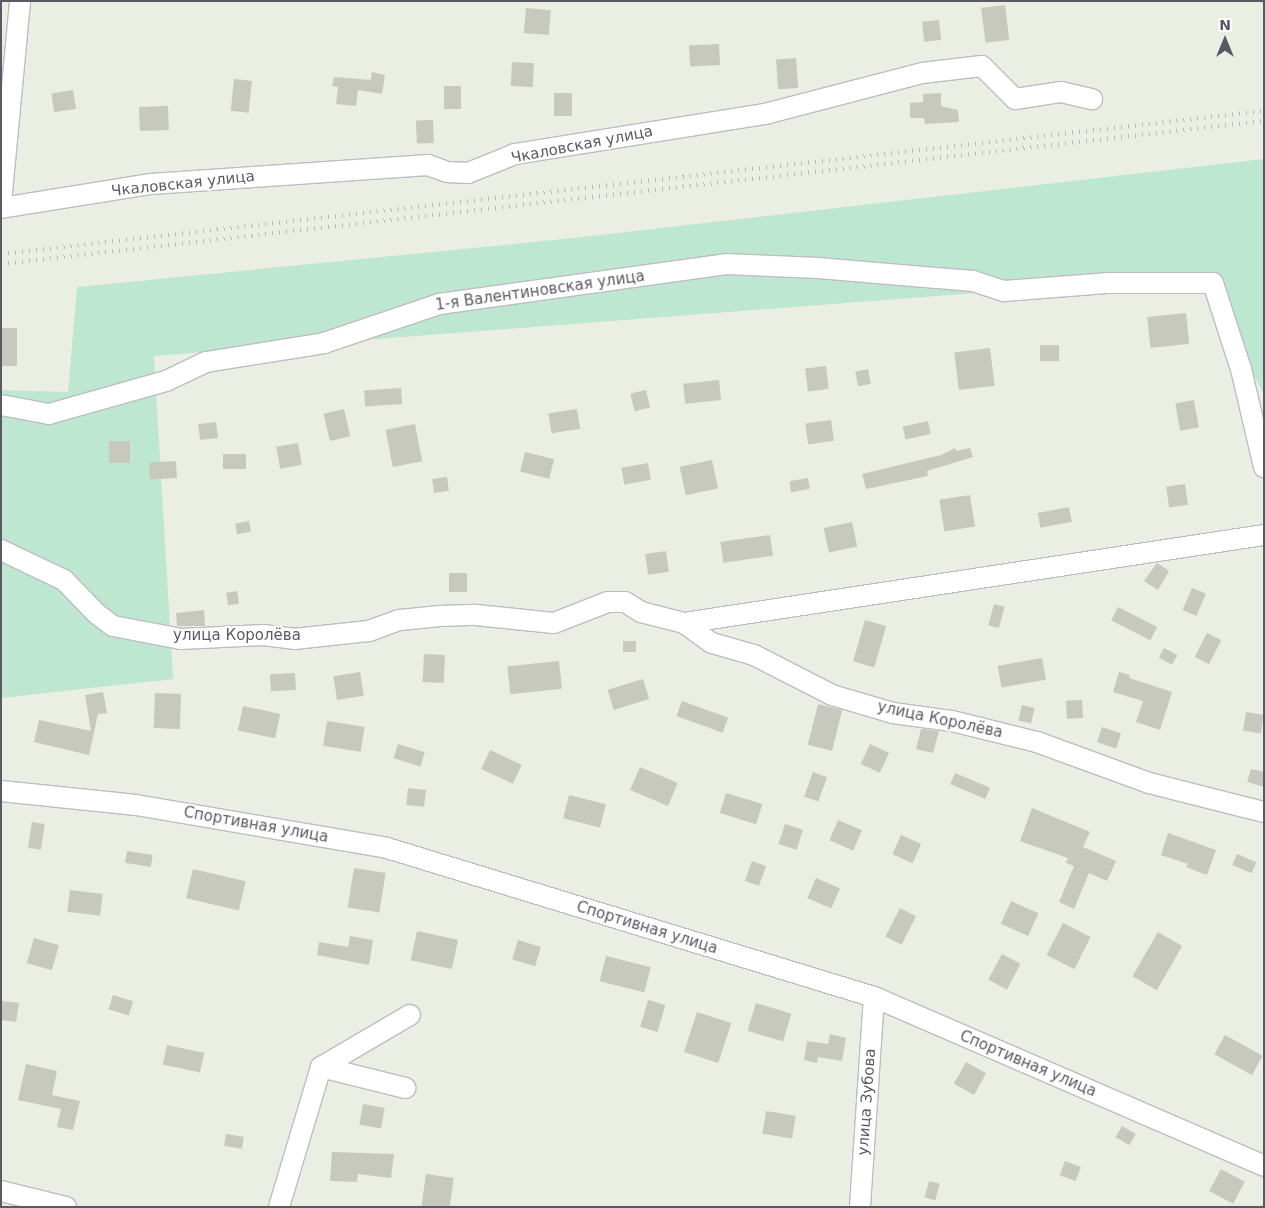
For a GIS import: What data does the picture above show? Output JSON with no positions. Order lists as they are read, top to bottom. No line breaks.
{"streets":{"street":["Чкаловская улица","1-я Валентиновская улица","улица Королёва","Спортивная улица","улица Зубова"]},"crossings":[["Спортивная улица","улица Зубова"]],"north":"top"}
